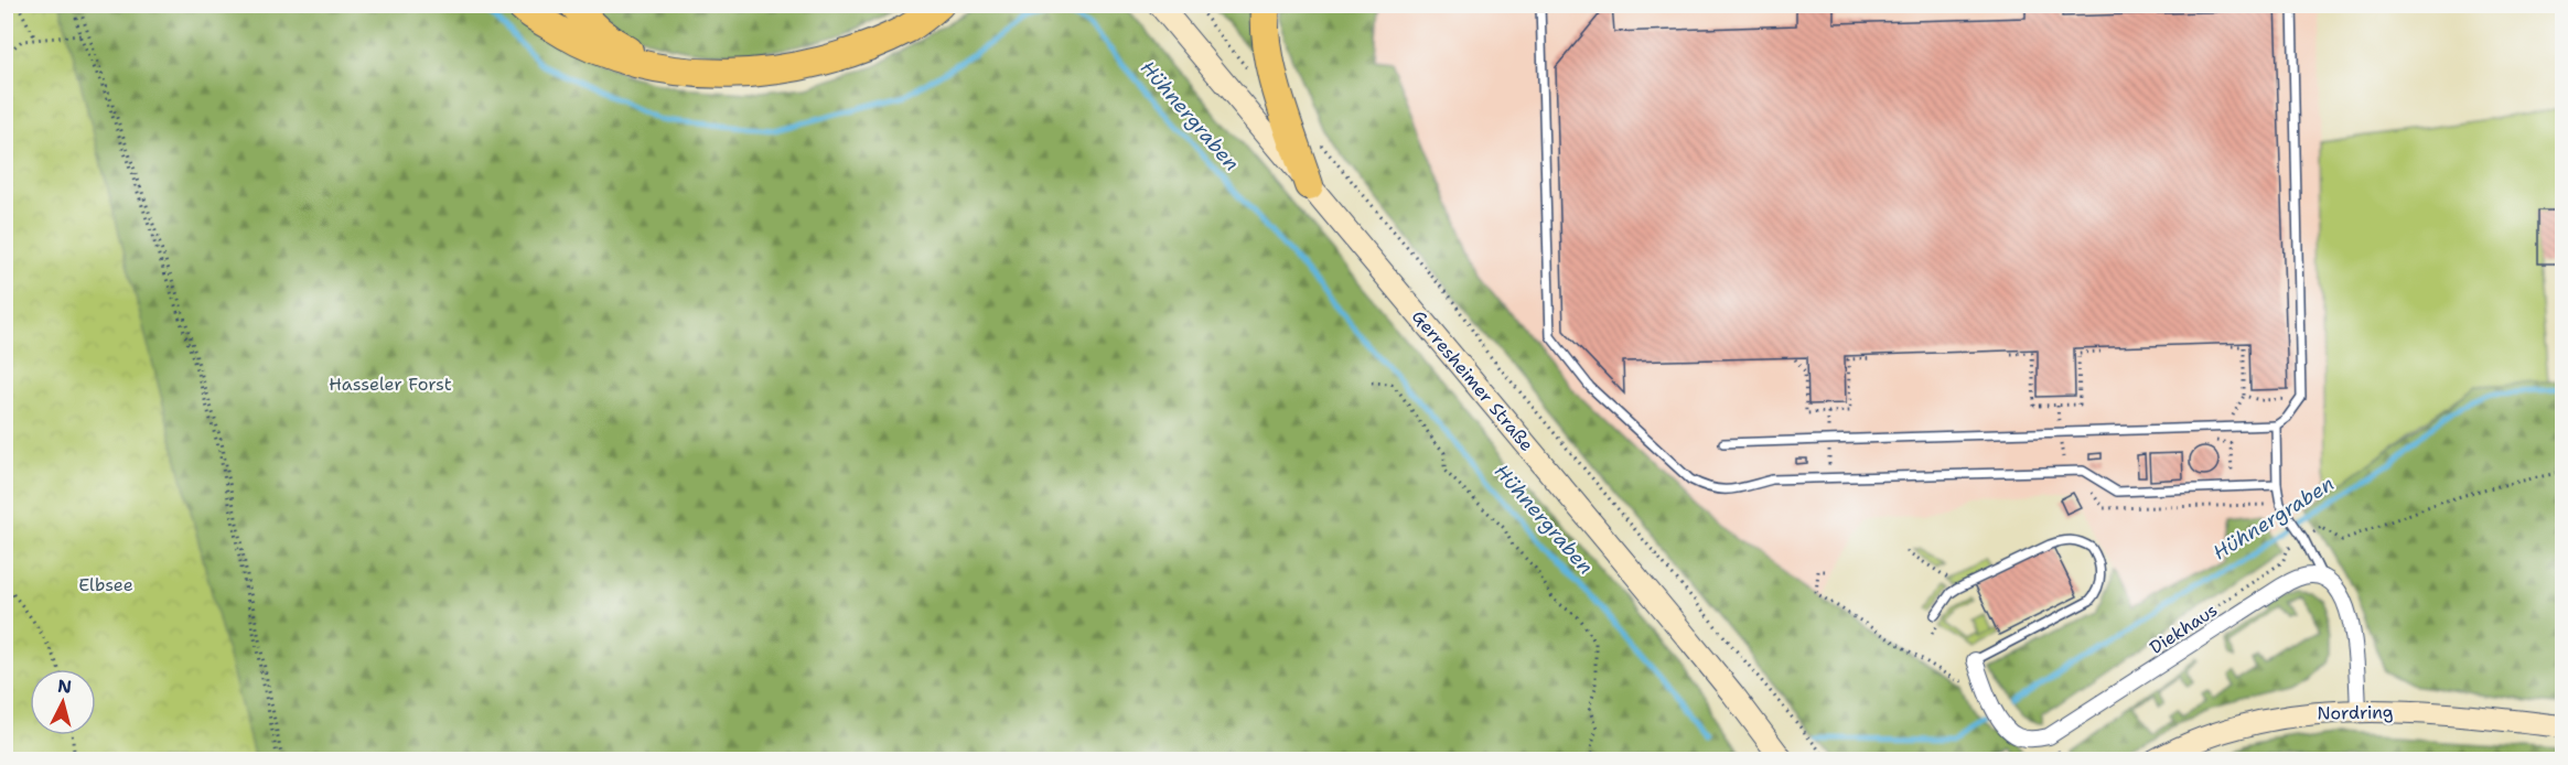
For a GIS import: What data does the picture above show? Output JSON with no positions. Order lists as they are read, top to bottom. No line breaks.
{"streets":{"main road":["Gerresheimer Straße","Nordring"],"street":["Diekhaus"]},"water":["Hühnergraben"],"parks":["Hasseler Forst","Elbsee"],"north":"top"}
